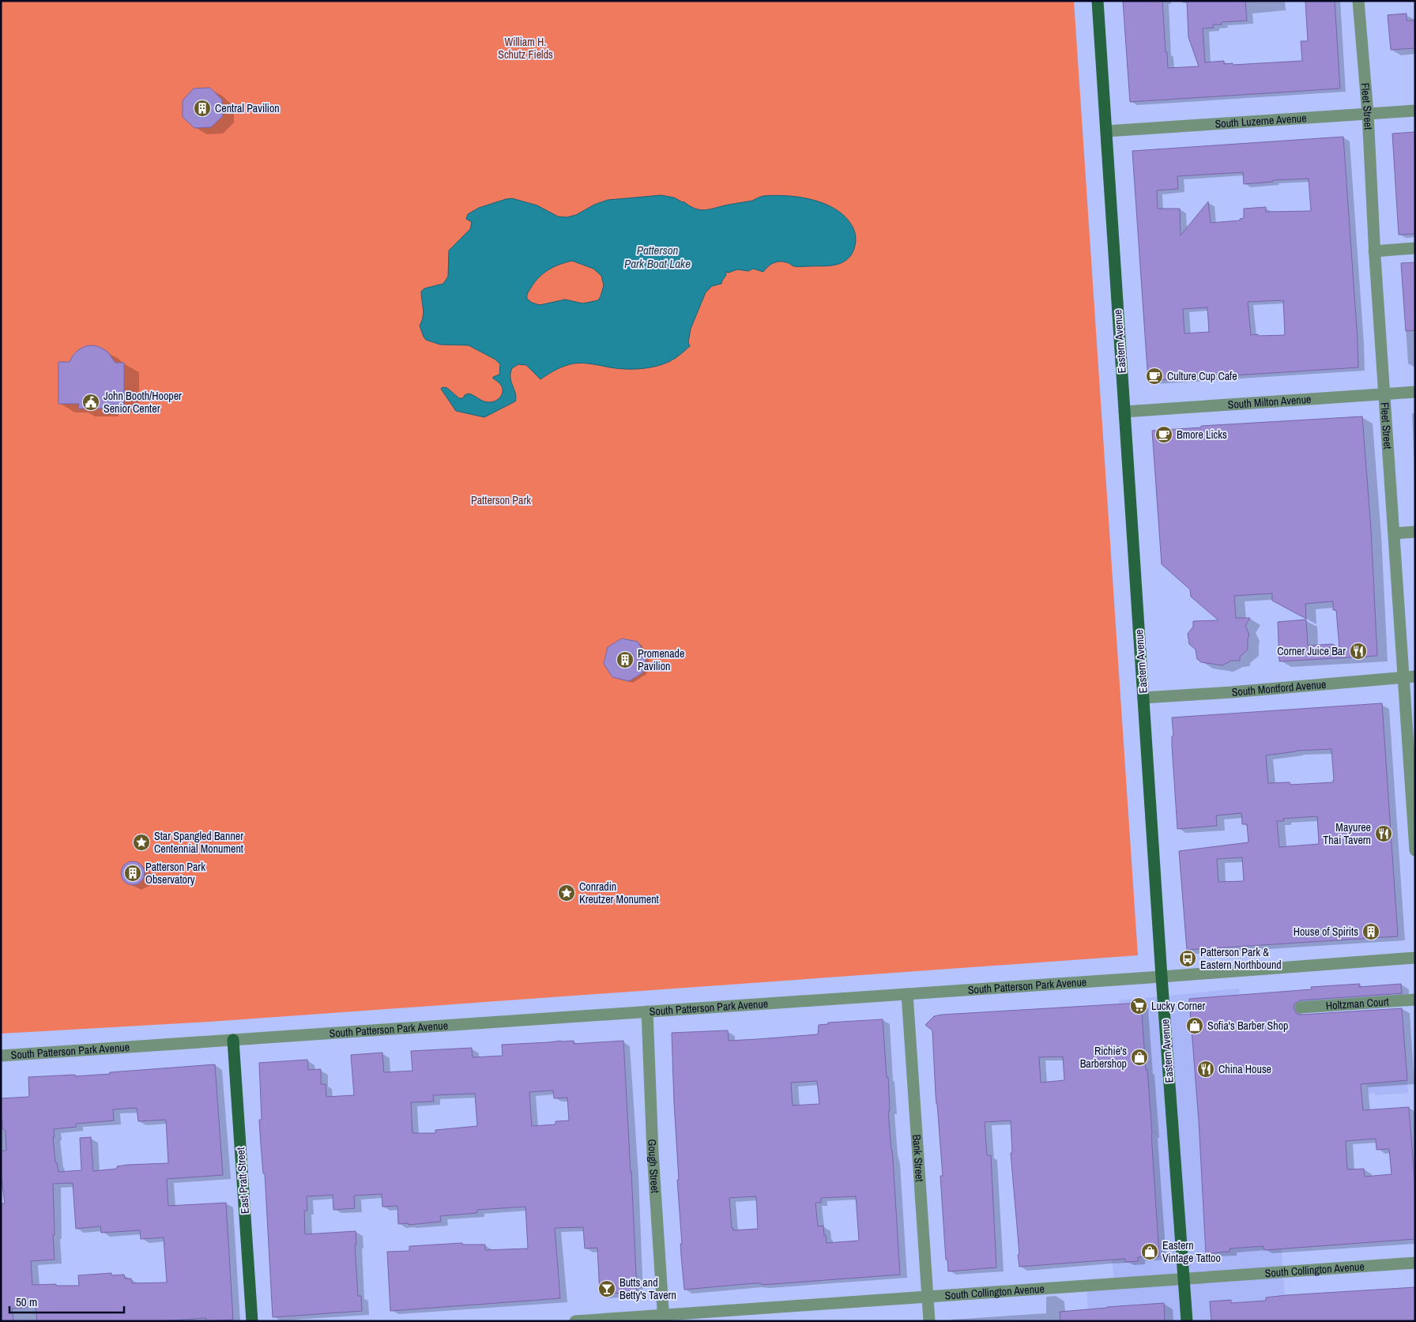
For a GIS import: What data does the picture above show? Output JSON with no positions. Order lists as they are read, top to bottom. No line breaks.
{"streets":{"main road":["Eastern Avenue","East Pratt Street"],"street":["Fleet Street","South Luzerne Avenue","South Milton Avenue","South Montford Avenue","South Patterson Park Avenue","Holtzman Court","Bank Street","Gough Street","South Collington Avenue"]},"crossings":[["Fleet Street","South Luzerne Avenue"],["Fleet Street","South Milton Avenue"],["Fleet Street","South Montford Avenue"],["South Luzerne Avenue","Eastern Avenue"],["Eastern Avenue","South Milton Avenue"],["Eastern Avenue","South Montford Avenue"],["Eastern Avenue","South Patterson Park Avenue"],["Eastern Avenue","South Collington Avenue"],["South Patterson Park Avenue","Bank Street"],["South Patterson Park Avenue","Gough Street"],["South Patterson Park Avenue","East Pratt Street"],["Bank Street","South Collington Avenue"],["Gough Street","South Collington Avenue"]],"water":["Patterson Park Boat Lake"],"parks":["William H. Schutz Fields","Patterson Park"],"places":{"building":["Central Pavilion","Promenade Pavilion","Patterson Park Observatory","House of Spirits"],"cafe":["Culture Cup Cafe","Bmore Licks"],"public building":["John Booth/Hooper Senior Center"],"restaurant":["Corner Juice Bar","Mayuree Thai Tavern","China House"],"place":["Star Spangled Banner Centennial Monument","Conradin Kreutzer Monument"],"bus stop":["Patterson Park & Eastern Northbound"],"supermarket":["Lucky Corner"],"shop":["Sofia's Barber Shop","Richie's Barbershop","Eastern Vintage Tattoo"],"bar":["Butts and Betty's Tavern"]},"scale_bar":"50 m"}
